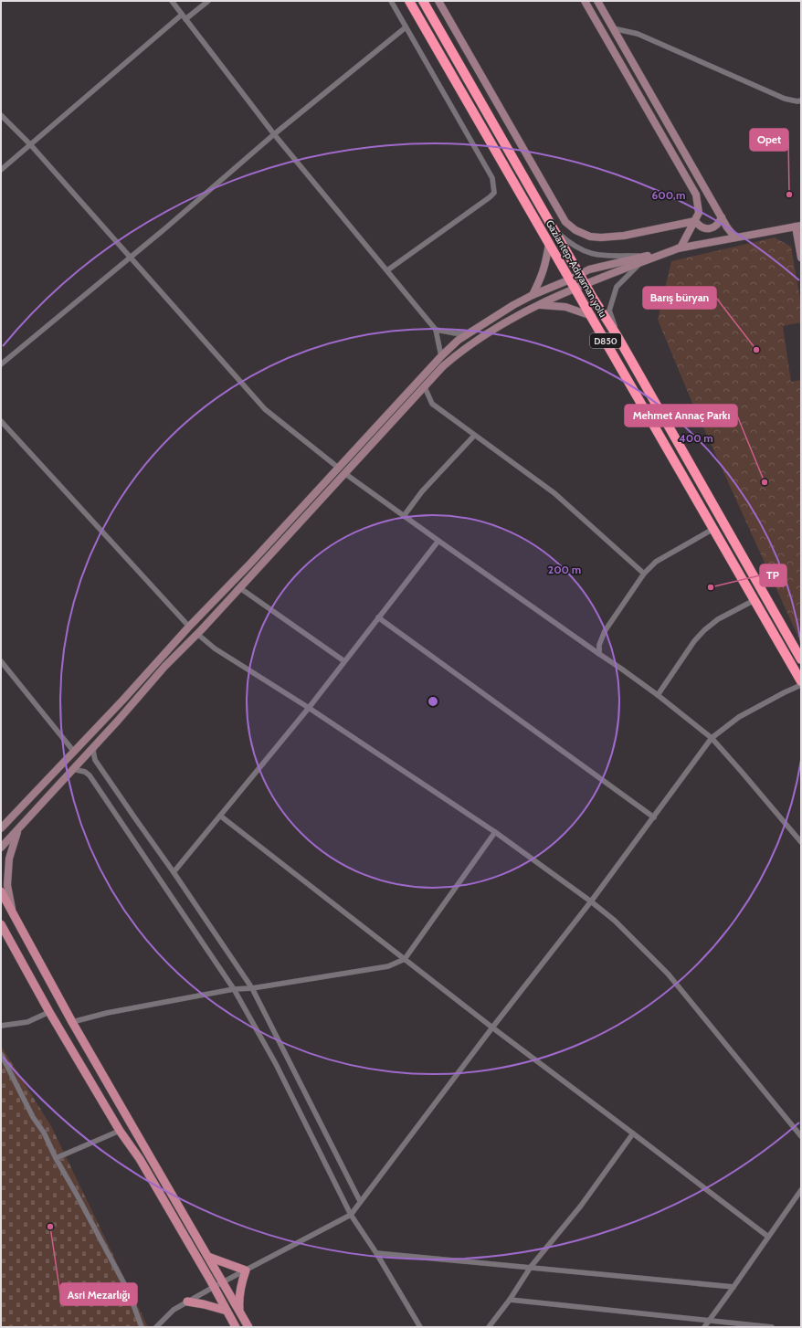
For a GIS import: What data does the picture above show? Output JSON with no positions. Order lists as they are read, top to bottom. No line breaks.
{"streets":{"highway":["Gaziantep-Adıyaman yolu","D850"]},"places":["Opet","Barış büryan","Mehmet Annaç Parkı","TP","Asri Mezarlığı"],"rings":["600 m","400 m","200 m"]}
